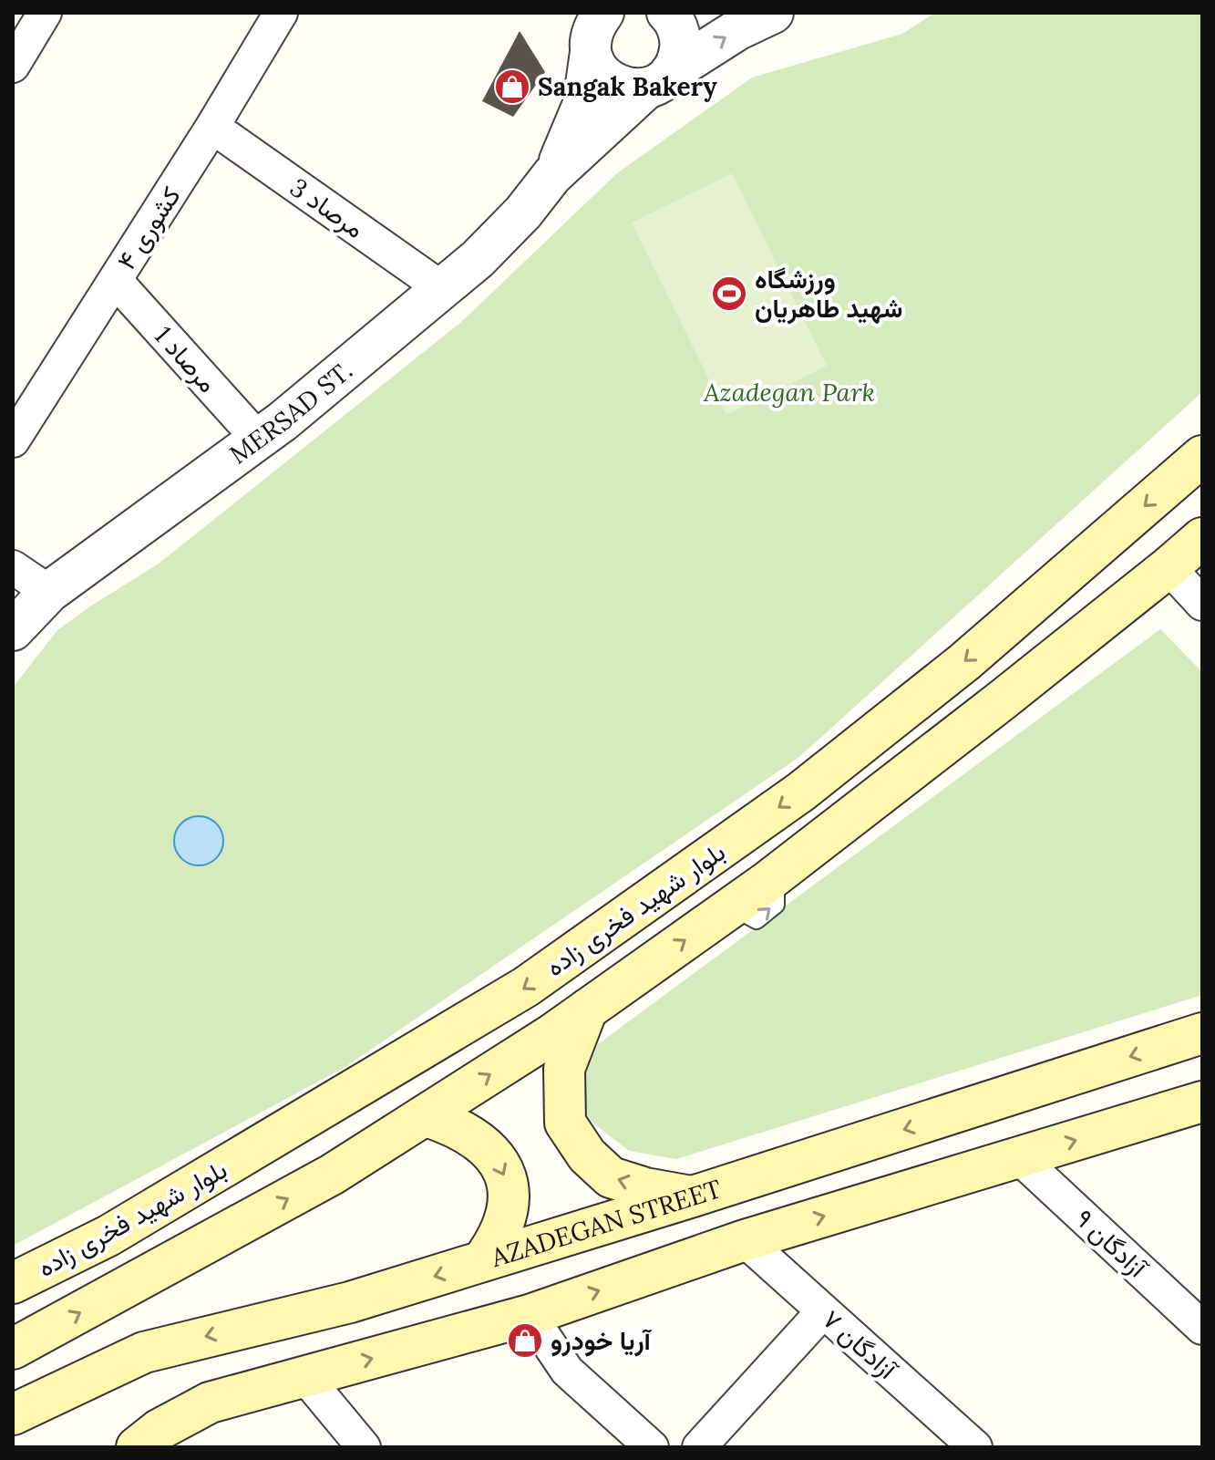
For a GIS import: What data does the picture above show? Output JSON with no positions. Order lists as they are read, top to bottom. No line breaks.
{"streets":{"main road":["بلوار شهید فخری زاده","AZADEGAN STREET"],"street":["مرصاد 3","کشوری ۴","مرصاد 1","MERSAD ST.","آزادگان ۹","آزادگان ۷"]},"crossings":[["مرصاد 3","کشوری ۴"],["مرصاد 3","MERSAD ST."],["کشوری ۴","مرصاد 1"],["مرصاد 1","MERSAD ST."]],"parks":["Azadegan Park"],"places":{"shop":["Sangak Bakery","آریا خودرو"],"sports":["ورزشگاه شهید طاهریان"]}}
